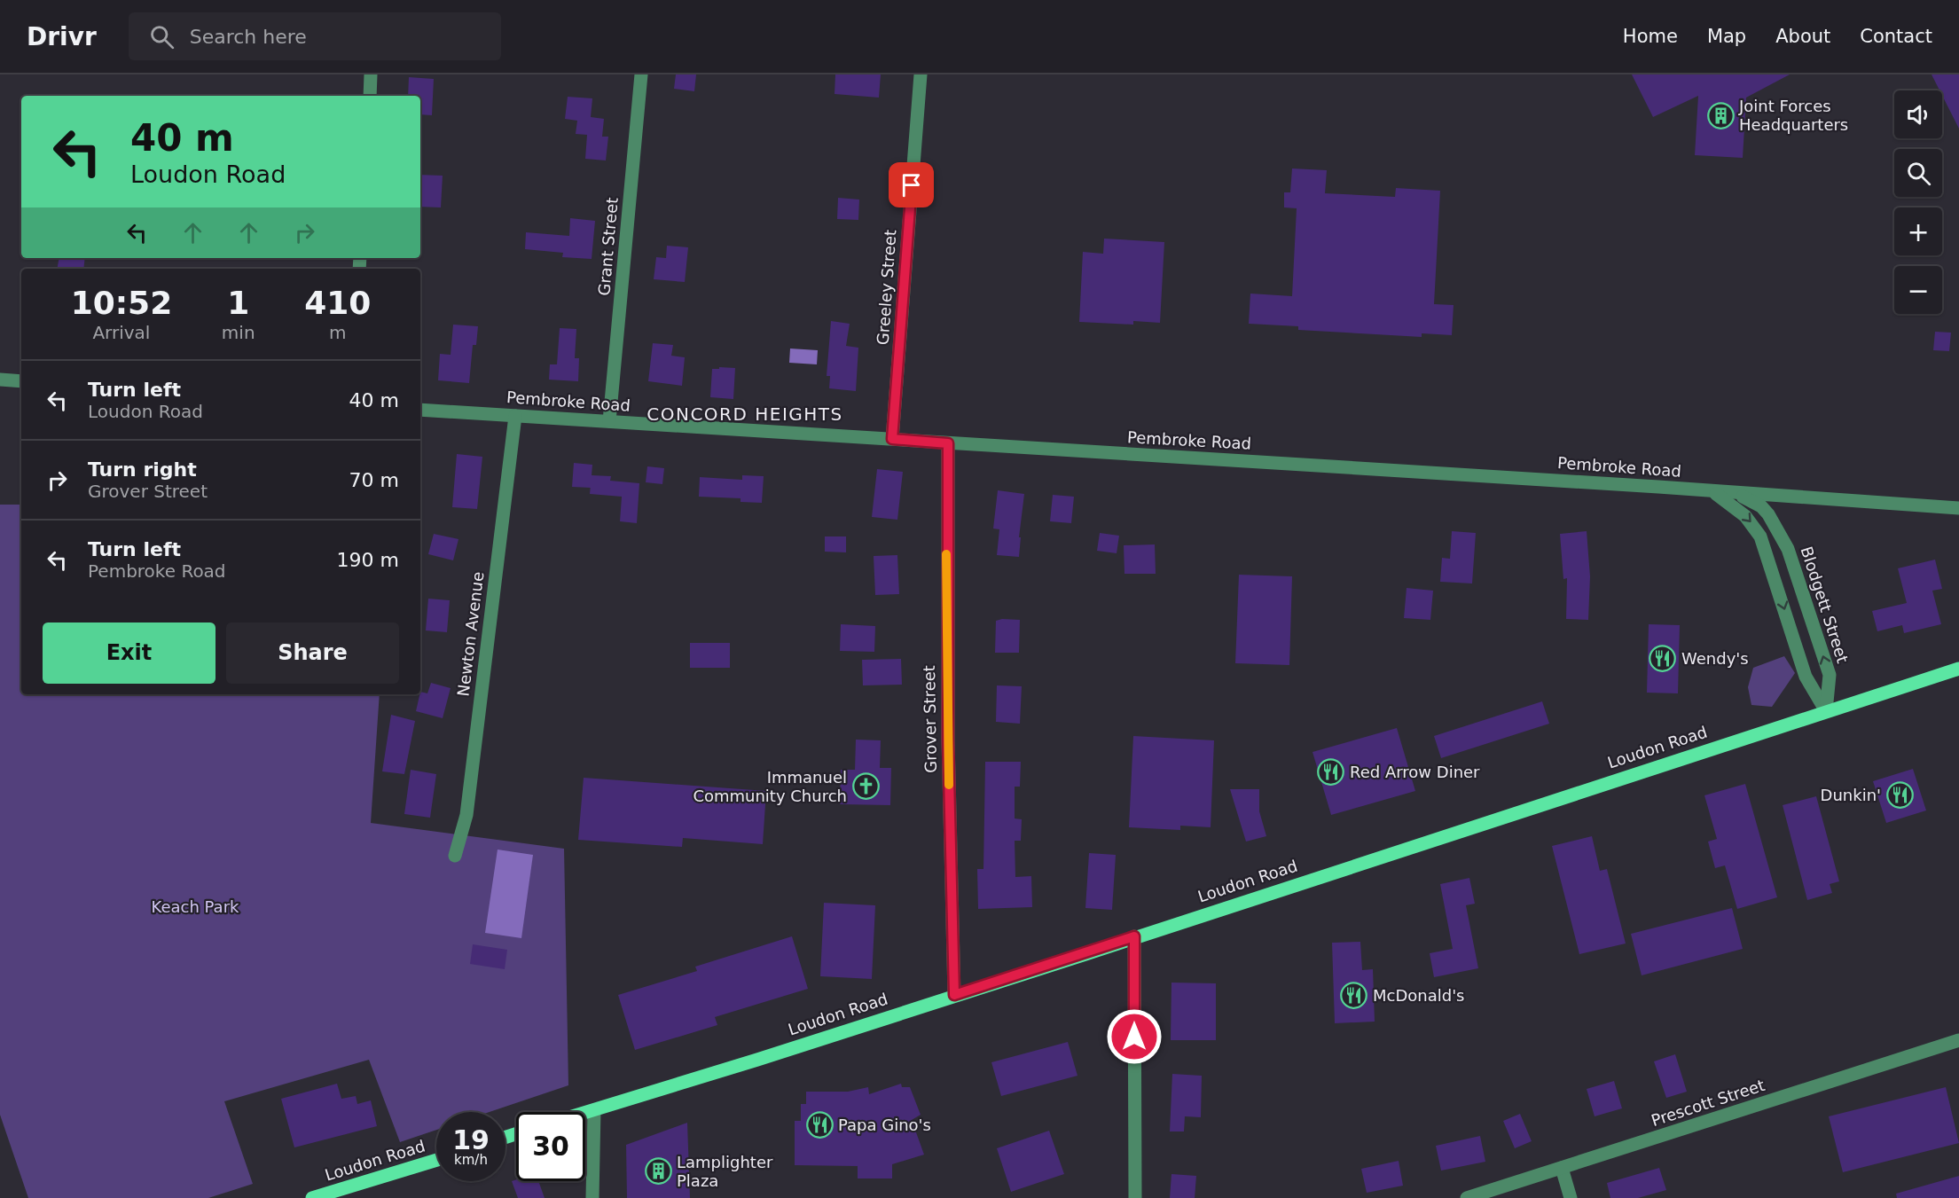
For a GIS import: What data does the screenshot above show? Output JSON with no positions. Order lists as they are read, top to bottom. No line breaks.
{"streets":{"main road":["Loudon Road"],"street":["Grant Street","Greeley Street","Pembroke Road","Blodgett Street","Newton Avenue","Grover Street","Prescott Street"]},"crossings":[["Grant Street","Pembroke Road"],["Greeley Street","Pembroke Road"],["Pembroke Road","Blodgett Street"],["Pembroke Road","Newton Avenue"],["Pembroke Road","Grover Street"],["Blodgett Street","Loudon Road"],["Grover Street","Loudon Road"]],"districts":["CONCORD HEIGHTS"],"parks":["Keach Park"],"places":{"building":["Joint Forces Headquarters","Lamplighter Plaza"],"restaurant":["Wendy's","Red Arrow Diner","Dunkin'","McDonald's","Papa Gino's"],"church":["Immanuel Community Church"]},"page":{"header":"Drivr","search":"Search here","nav":["Home","Map","About","Contact"],"map_buttons":["+","−"],"turn":["40 m","Loudon Road"],"eta":["10:52","Arrival","1","min","410","m"],"list":[{"name":"Turn left","note":"Loudon Road","value":"40 m"},{"name":"Turn right","note":"Grover Street","value":"70 m"},{"name":"Turn left","note":"Pembroke Road","value":"190 m"}],"buttons":["Exit","Share"],"speed":"19 km/h","limit":"30"}}
